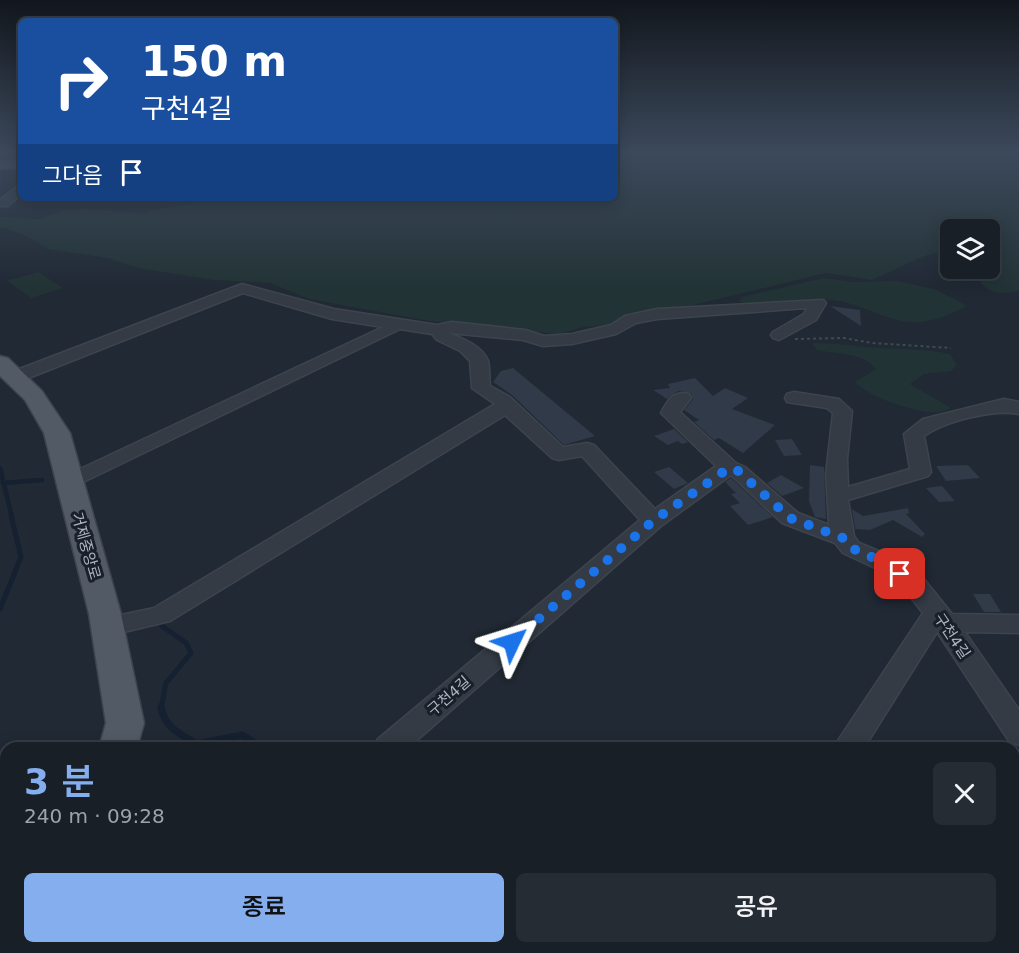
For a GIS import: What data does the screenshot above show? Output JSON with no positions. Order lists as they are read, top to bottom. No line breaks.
{"streets":{"main road":["거제중앙로"],"street":["구천4길"]},"page":{"turn":["150 m","구천4길"],"then":"그다음","heading":["3 분","240 m · 09:28"],"buttons":["종료","공유"]}}
